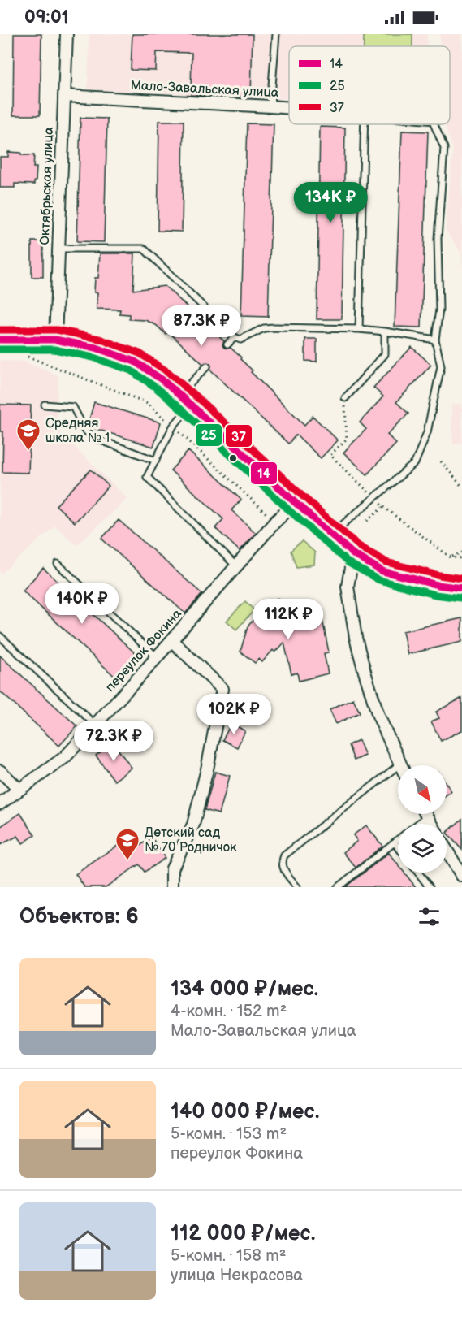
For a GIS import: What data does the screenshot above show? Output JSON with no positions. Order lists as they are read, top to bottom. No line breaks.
{"streets":{"street":["Мало-Завальская улица","Октябрьская улица","переулок Фокина"]},"crossings":[["Мало-Завальская улица","Октябрьская улица"]],"places":{"school or university":["Средняя школа № 1","Детский сад № 70 Родничок"]},"lines":["transit line 37","transit line 14","transit line 25"],"legend":["14","25","37"],"north":"bottom right","page":{"status":"09:01","price":["134K ₽","87.3K ₽","140K ₽","112K ₽","102K ₽","72.3K ₽"],"heading":"Объектов: 6","list":[{"name":"134 000 ₽/мес.","note":"4-комн. · 152 m² · Мало-Завальская улица"},{"name":"140 000 ₽/мес.","note":"5-комн. · 153 m² · переулок Фокина"},{"name":"112 000 ₽/мес.","note":"5-комн. · 158 m² · улица Некрасова"}]}}
